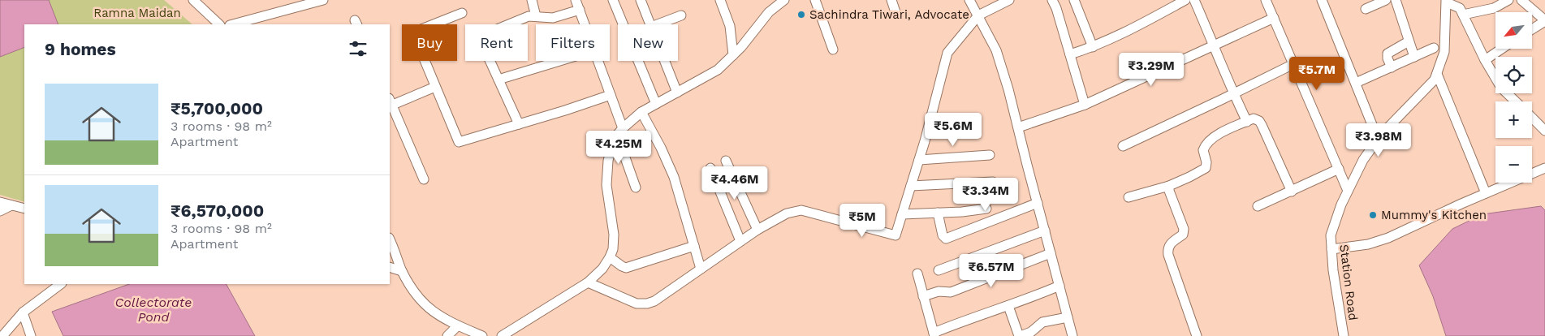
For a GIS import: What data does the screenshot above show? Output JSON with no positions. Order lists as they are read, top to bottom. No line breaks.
{"streets":{"street":["Station Road"]},"water":["Collectorate Pond"],"parks":["Ramna Maidan"],"places":["Sachindra Tiwari, Advocate","Mummy's Kitchen"],"north":"bottom left","page":{"map_buttons":["+","−"],"chip":["Buy","Rent","Filters","New"],"heading":"9 homes","price":["₹3.29M","₹5.7M","₹5.6M","₹3.98M","₹4.25M","₹4.46M","₹3.34M","₹5M","₹6.57M"],"list":[{"name":"₹5,700,000","note":"3 rooms · 98 m² · Apartment"},{"name":"₹6,570,000","note":"3 rooms · 98 m² · Apartment"}]}}
